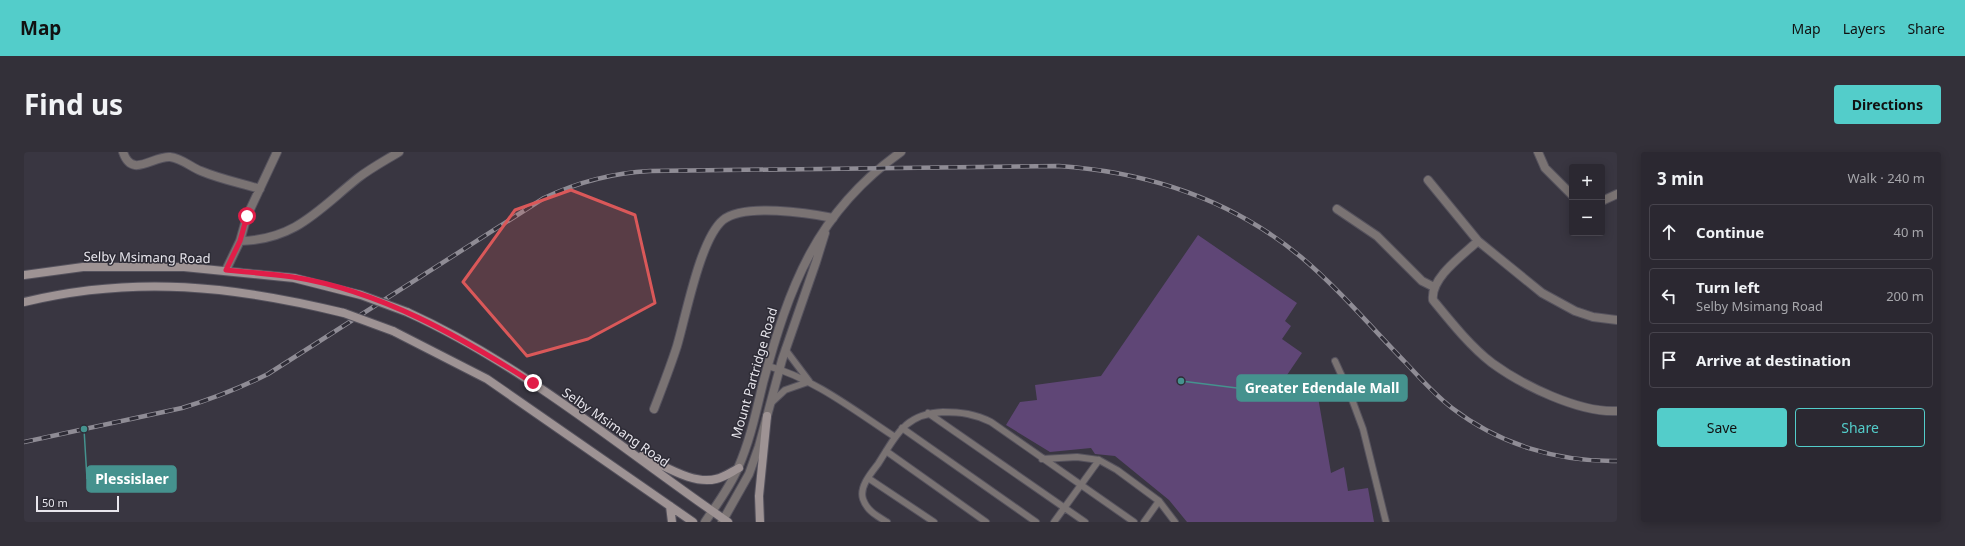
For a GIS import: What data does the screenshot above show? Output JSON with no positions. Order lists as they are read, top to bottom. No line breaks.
{"streets":{"main road":["Selby Msimang Road"],"street":["Mount Partridge Road"]},"crossings":[["Selby Msimang Road","Mount Partridge Road"]],"places":["Greater Edendale Mall","Plessislaer"],"scale_bar":"50 m","page":{"header":"Map","nav":["Map","Layers","Share"],"title":"Find us","buttons":["Directions",["Save","Share"]],"heading":["3 min","Walk · 240 m"],"map_buttons":["+","−"],"list":[["Continue","40 m"],["Turn left","Selby Msimang Road","200 m"],"Arrive at destination"],"scale":"50 m"}}
